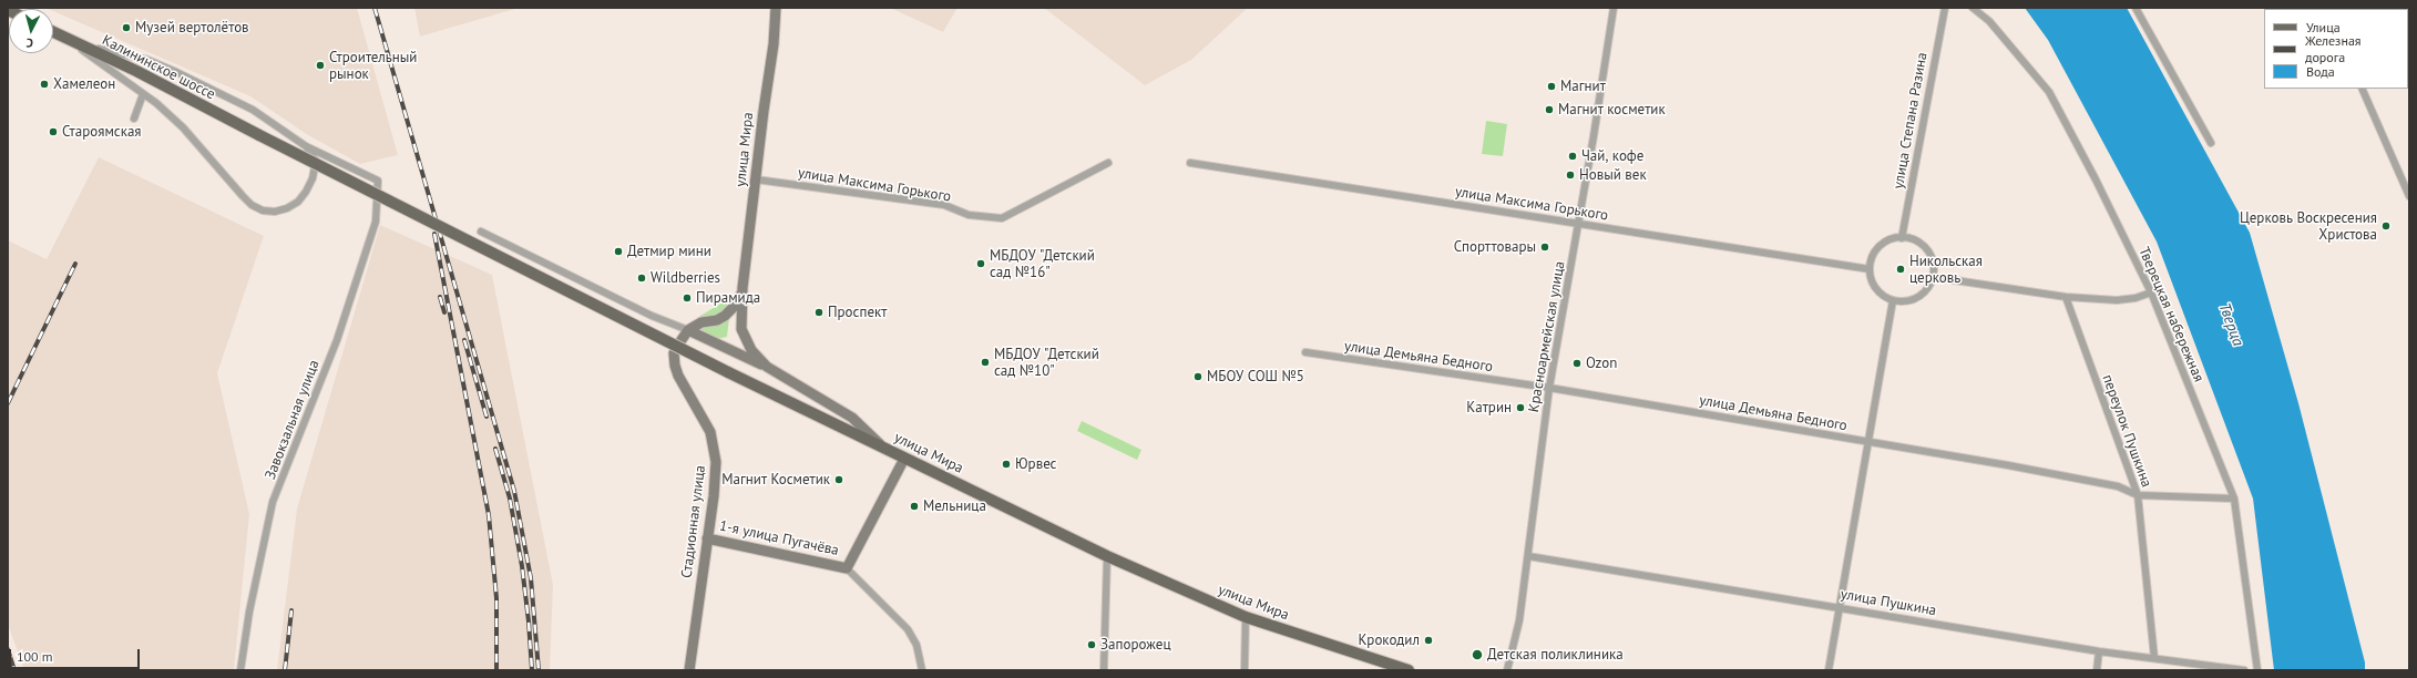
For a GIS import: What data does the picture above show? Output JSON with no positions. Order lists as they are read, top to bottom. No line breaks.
{"streets":{"main road":["Калининское шоссе","улица Мира"],"street":["улица Степана Разина","улица Максима Горького","Тверецкая набережная","Красноармейская улица","улица Демьяна Бедного","Завокзальная улица","переулок Пушкина","Стадионная улица","1-я улица Пугачёва","улица Пушкина"]},"crossings":[["Калининское шоссе","улица Мира"],["улица Степана Разина","улица Максима Горького"],["улица Мира","улица Максима Горького"],["улица Максима Горького","Красноармейская улица"],["Тверецкая набережная","улица Демьяна Бедного"],["Красноармейская улица","улица Демьяна Бедного"],["Красноармейская улица","улица Пушкина"],["улица Демьяна Бедного","переулок Пушкина"],["переулок Пушкина","улица Пушкина"],["Стадионная улица","1-я улица Пугачёва"]],"water":["Тверца"],"places":["Музей вертолётов","Строительный рынок","Хамелеон","Магнит","Магнит косметик","Староямская","Чай, кофе","Новый век","Церковь Воскресения Христова","Спорттовары","Детмир мини","МБДОУ \"Детский сад №16\"","Никольская церковь","Wildberries","Пирамида","Проспект","МБДОУ \"Детский сад №10\"","Ozon","МБОУ СОШ №5","Катрин","Юрвес","Магнит Косметик","Мельница","Крокодил","Запорожец","Детская поликлиника"],"legend":["Улица","Железная дорога","Вода"],"scale_bar":"100 m","north":"bottom"}
